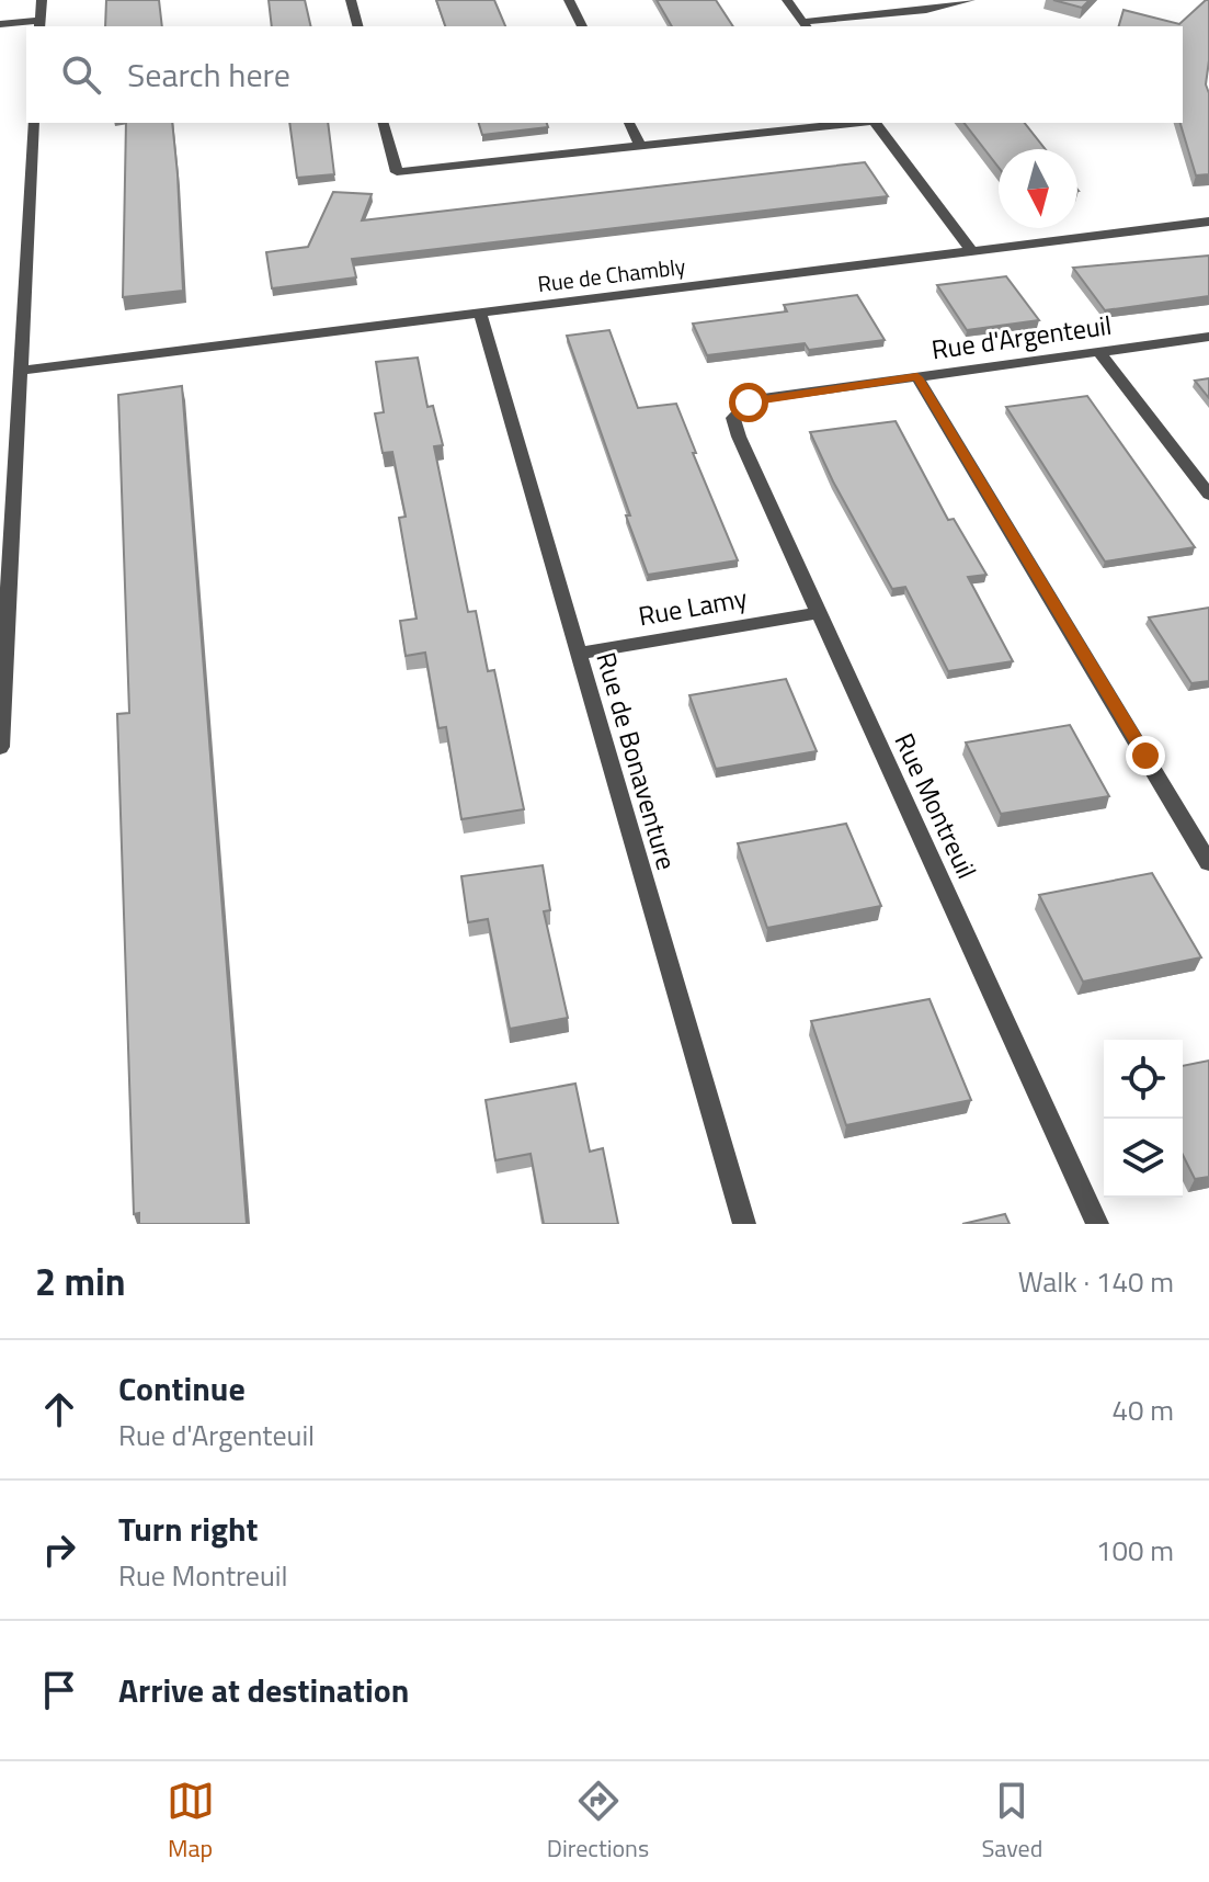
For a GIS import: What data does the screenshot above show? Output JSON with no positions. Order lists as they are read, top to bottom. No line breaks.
{"streets":{"street":["Rue de Chambly","Rue d'Argenteuil","Rue Lamy","Rue de Bonaventure","Rue Montreuil"]},"crossings":[["Rue de Chambly","Rue de Bonaventure"],["Rue d'Argenteuil","Rue Montreuil"],["Rue Lamy","Rue de Bonaventure"],["Rue Lamy","Rue Montreuil"]],"north":"bottom","page":{"search":"Search here","heading":["2 min","Walk · 140 m"],"list":[["Continue","Rue d'Argenteuil","40 m"],["Turn right","Rue Montreuil","100 m"],"Arrive at destination"],"nav":["Map","Directions","Saved"]}}
